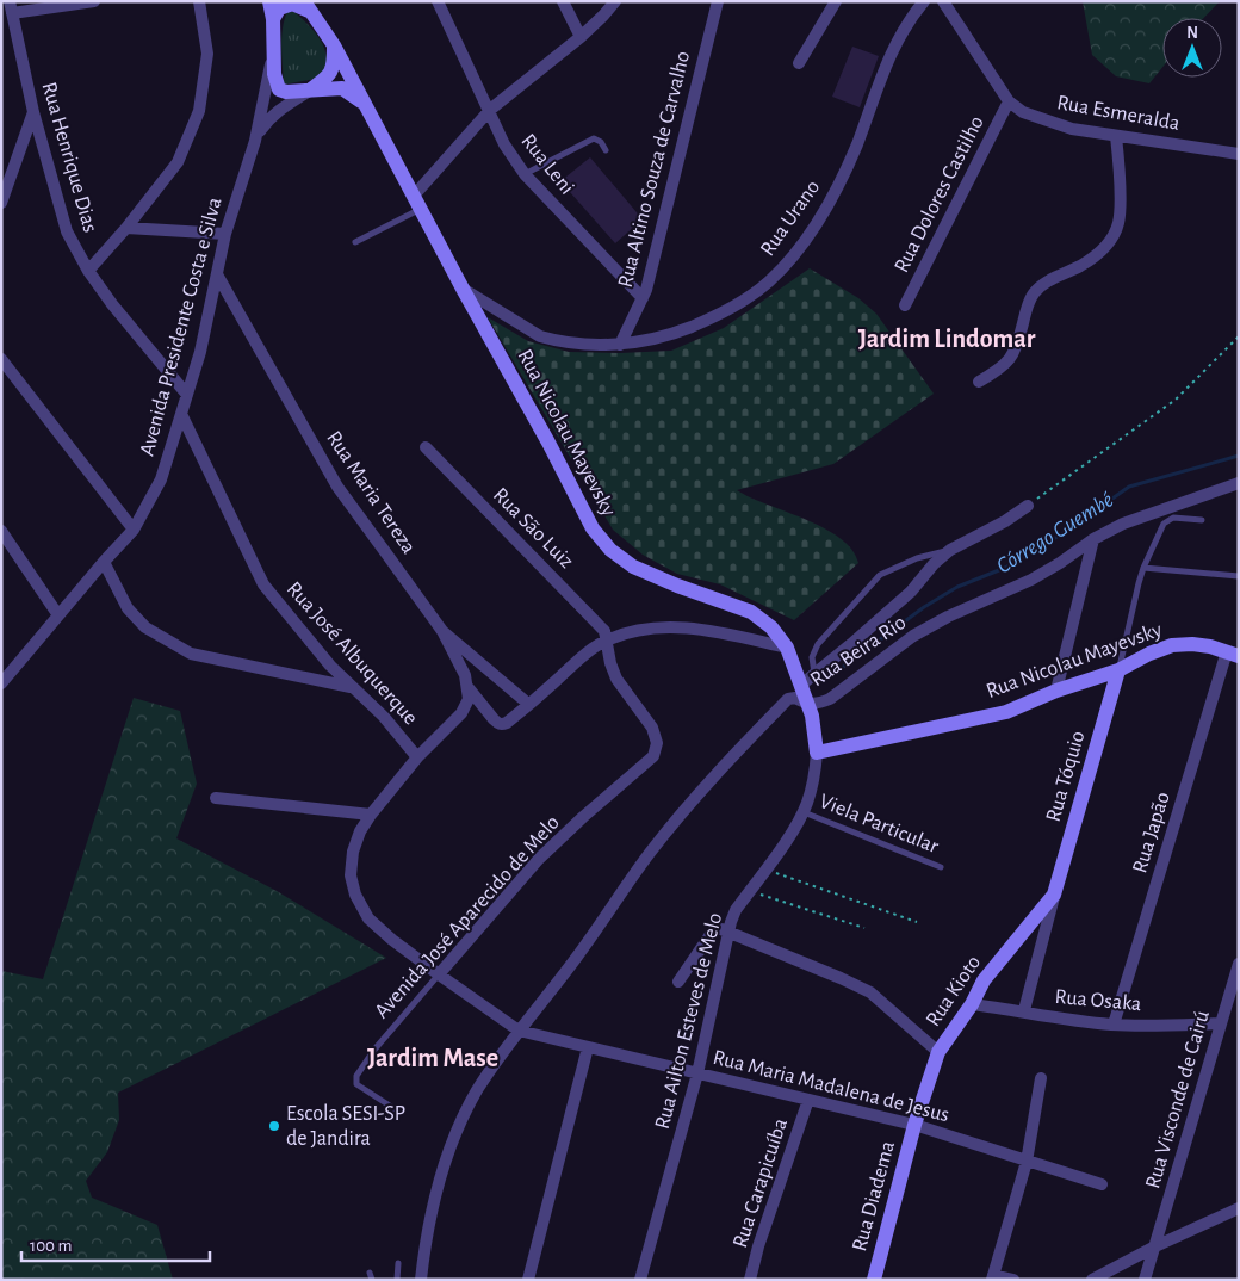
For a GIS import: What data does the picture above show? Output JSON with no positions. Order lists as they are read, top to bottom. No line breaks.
{"streets":{"street":["Rua Esmeralda","Rua Henrique Dias","Rua Leni","Rua Altino Souza de Carvalho","Rua Dolores Castilho","Rua Urano","Avenida Presidente Costa e Silva","Rua Nicolau Mayevsky","Rua Maria Tereza","Rua São Luiz","Rua Beira Rio","Rua José Albuquerque","Rua Tóquio","Rua Japão","Avenida José Aparecido de Melo","Rua Kioto","Rua Osaka","Rua Ailton Esteves de Melo","Rua Maria Madalena de Jesus","Rua Visconde de Cairú","Rua Carapicuíba","Rua Diadema"],"lane":["Viela Particular"]},"crossings":[["Rua Esmeralda","Rua Dolores Castilho"],["Rua Henrique Dias","Avenida Presidente Costa e Silva"],["Rua Leni","Rua Altino Souza de Carvalho"],["Rua Altino Souza de Carvalho","Rua Urano"],["Rua Urano","Rua Nicolau Mayevsky"],["Avenida Presidente Costa e Silva","Rua Nicolau Mayevsky"],["Avenida Presidente Costa e Silva","Rua Maria Tereza"],["Avenida Presidente Costa e Silva","Rua José Albuquerque"],["Rua Nicolau Mayevsky","Rua Beira Rio"],["Rua Nicolau Mayevsky","Rua Tóquio"],["Rua Nicolau Mayevsky","Rua Japão"],["Rua Nicolau Mayevsky","Rua Ailton Esteves de Melo"],["Rua São Luiz","Avenida José Aparecido de Melo"],["Rua Beira Rio","Rua Maria Madalena de Jesus"],["Rua Tóquio","Rua Kioto"],["Viela Particular","Rua Ailton Esteves de Melo"],["Rua Japão","Rua Osaka"],["Rua Kioto","Rua Osaka"],["Rua Kioto","Rua Maria Madalena de Jesus"],["Rua Kioto","Rua Diadema"],["Rua Osaka","Rua Visconde de Cairú"],["Rua Ailton Esteves de Melo","Rua Maria Madalena de Jesus"],["Rua Maria Madalena de Jesus","Rua Carapicuíba"],["Rua Maria Madalena de Jesus","Rua Diadema"]],"districts":["Jardim Lindomar","Jardim Mase"],"water":["Córrego Guembé"],"places":["Escola SESI-SP de Jandira"],"scale_bar":"100 m","north":"top"}
